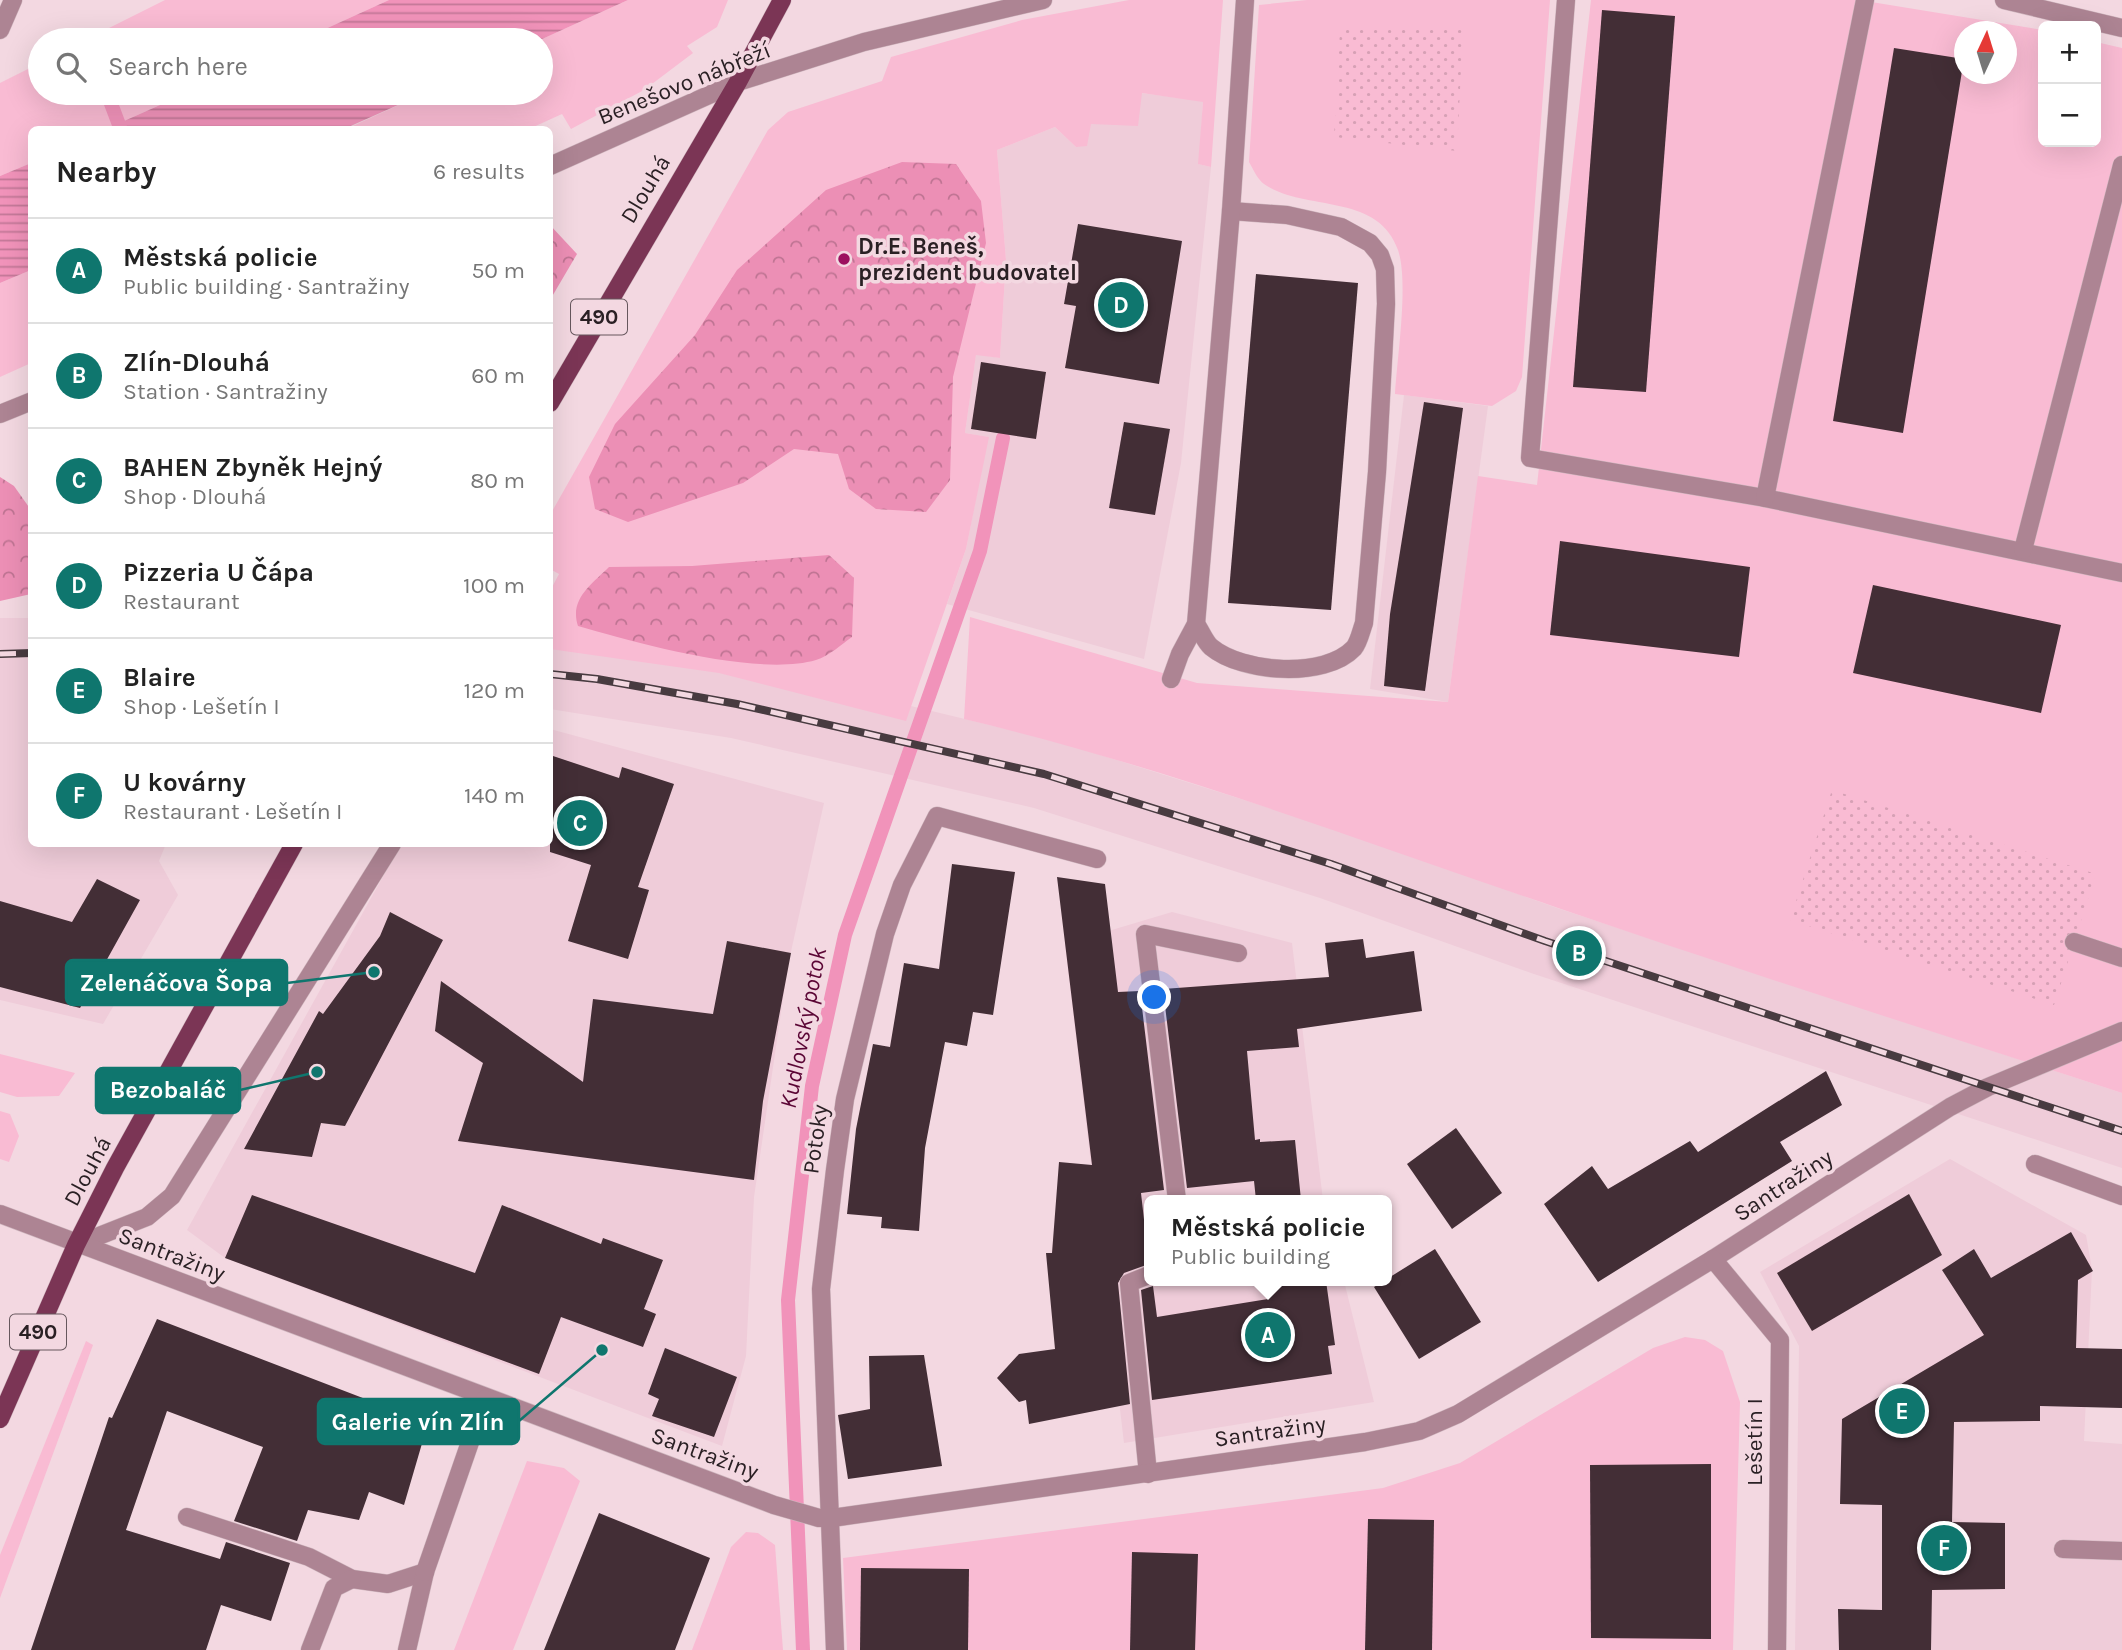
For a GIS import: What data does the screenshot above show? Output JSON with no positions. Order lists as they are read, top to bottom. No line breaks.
{"streets":{"main road":["Dlouhá","490"],"street":["Benešovo nábřeží","Potoky","Santražiny","Lešetín I"]},"crossings":[["Benešovo nábřeží","Dlouhá"],["Dlouhá","Santražiny"],["Potoky","Santražiny"],["Santražiny","Lešetín I"]],"water":["Kudlovský potok"],"places":["Dr.E. Beneš, prezident budovatel","Zelenáčova Šopa","Bezobaláč","Galerie vín Zlín"],"north":"top","page":{"map_buttons":["+","−"],"search":"Search here","heading":["Nearby","6 results"],"list":[{"mark":"A","name":"Městská policie","note":"Public building · Santražiny","value":"50 m"},{"mark":"B","name":"Zlín-Dlouhá","note":"Station · Santražiny","value":"60 m"},{"mark":"C","name":"BAHEN Zbyněk Hejný","note":"Shop · Dlouhá","value":"80 m"},{"mark":"D","name":"Pizzeria U Čápa","note":"Restaurant","value":"100 m"},{"mark":"E","name":"Blaire","note":"Shop · Lešetín I","value":"120 m"},{"mark":"F","name":"U kovárny","note":"Restaurant · Lešetín I","value":"140 m"}],"pins":["D","C","B","A","E","F"],"popup":["Městská policie","Public building"]}}
